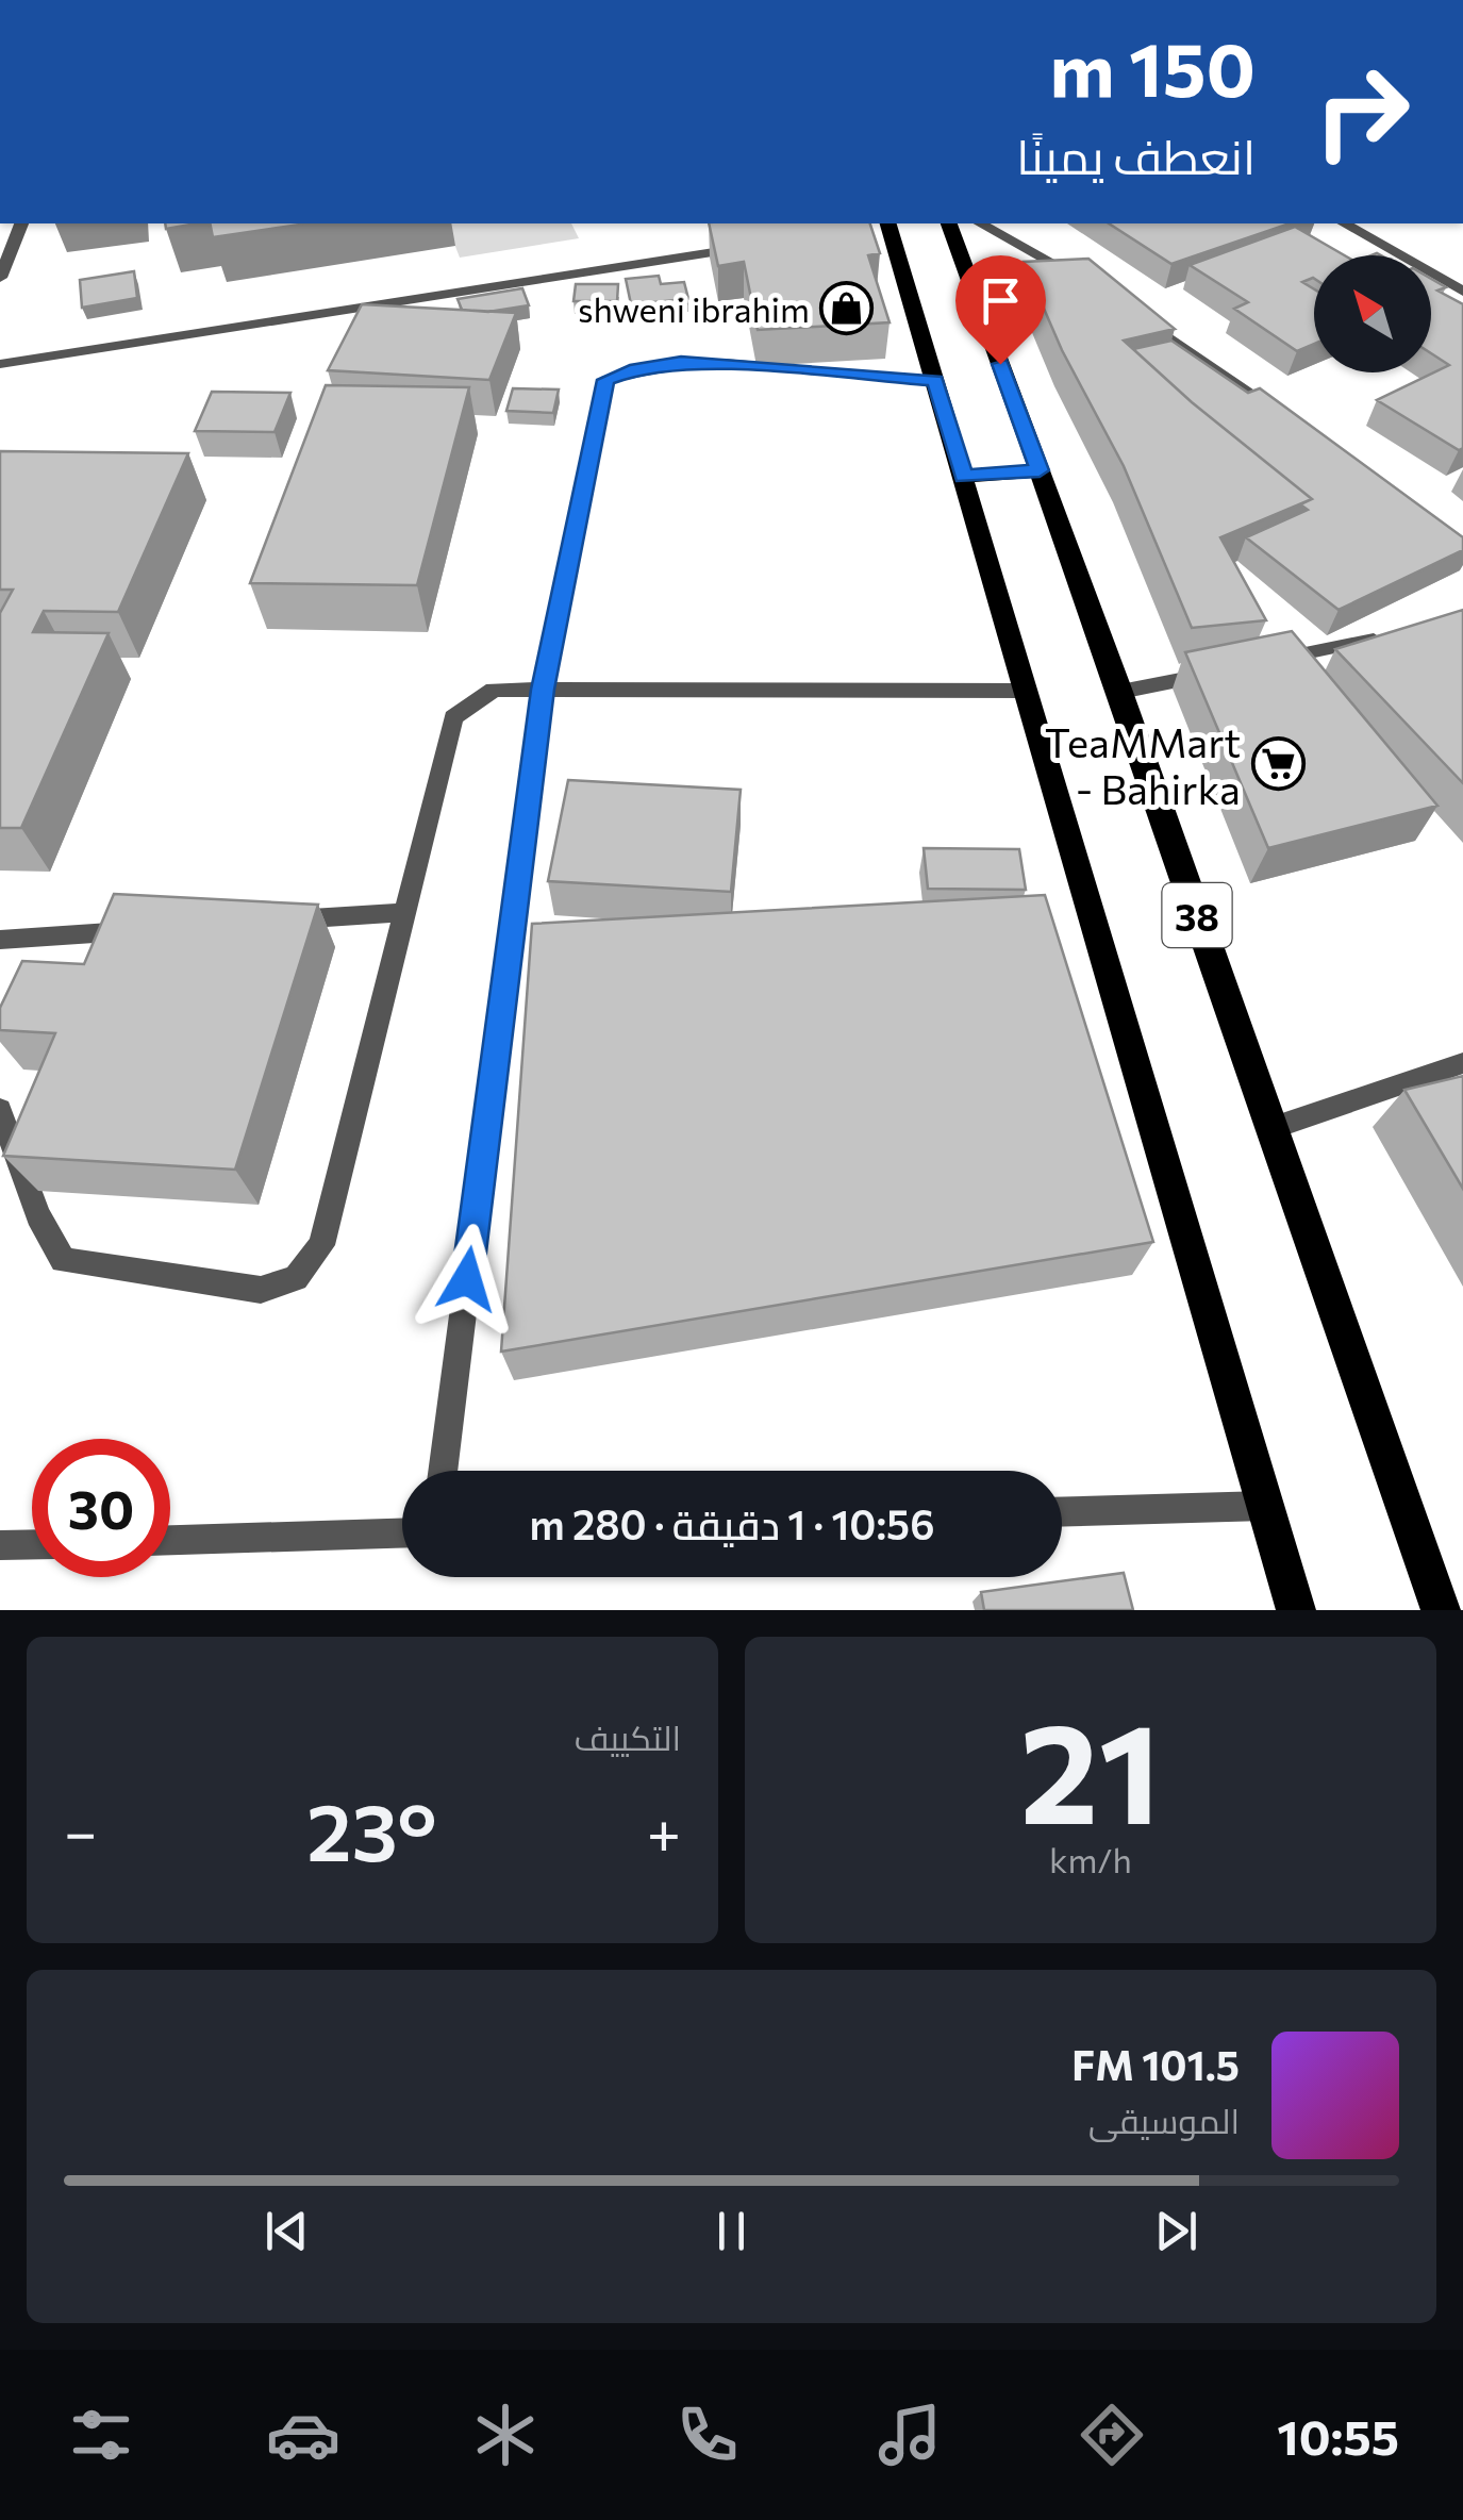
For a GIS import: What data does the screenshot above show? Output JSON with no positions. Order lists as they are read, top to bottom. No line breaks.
{"streets":{"main road":["38"]},"places":{"shop":["shweni ibrahim"],"supermarket":["TeaMMart - Bahirka"]},"north":"top left","page":{"turn":["150 m","انعطف يمينًا"],"limit":"30","trip":"10:56 · 1 دقيقة · 280 m","tile":[["21","km/h"],"التكييف"],"heat":["−","23°","+"],"song":["101.5 FM","الموسيقى"],"tabs":"10:55"}}
